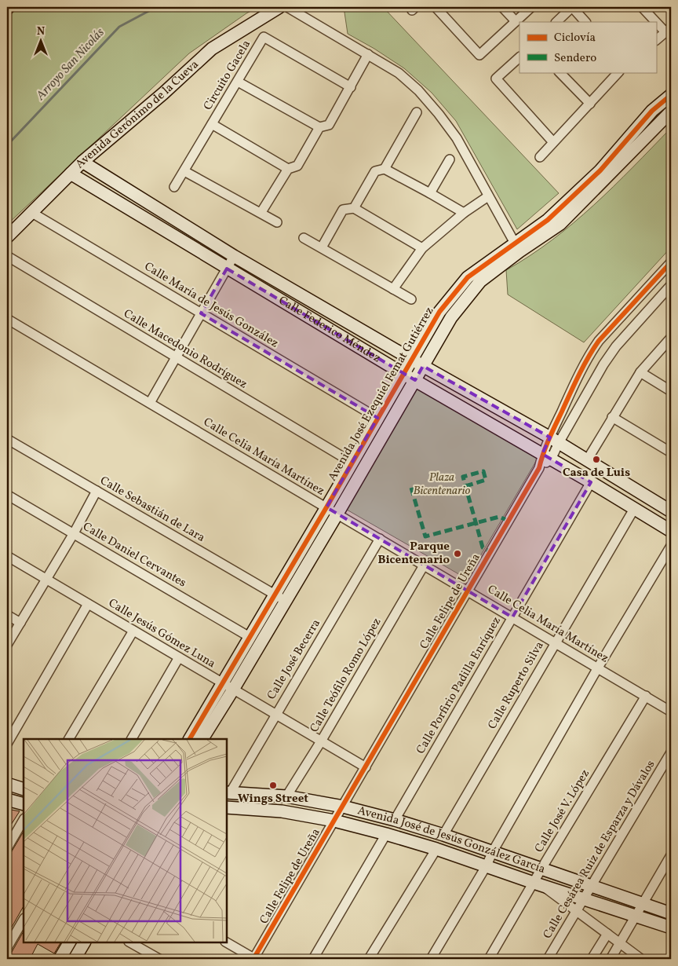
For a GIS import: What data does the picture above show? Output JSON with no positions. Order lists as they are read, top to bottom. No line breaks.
{"streets":{"street":["Circuito Gacela","Avenida Gerónimo de la Cueva","Calle María de Jesús González","Calle Federico Méndez","Calle Macedonio Rodríguez","Avenida José Ezequiel Femat Gutiérrez","Calle Celia María Martínez","Calle Sebastián de Lara","Calle Daniel Cervantes","Calle Felipe de Ureña","Calle Jesús Gómez Luna","Calle José Becerra","Calle Teófilo Romo López","Calle Porfirio Padilla Enríquez","Calle Ruperto Silva","Calle José V. López","Avenida José de Jesús González García","Calle Cesárea Ruiz de Esparza y Dávalos"]},"crossings":[["Avenida Gerónimo de la Cueva","Calle María de Jesús González"],["Avenida Gerónimo de la Cueva","Calle Federico Méndez"],["Calle María de Jesús González","Avenida José Ezequiel Femat Gutiérrez"],["Calle Federico Méndez","Avenida José Ezequiel Femat Gutiérrez"],["Calle Federico Méndez","Calle Felipe de Ureña"],["Calle Federico Méndez","Calle Porfirio Padilla Enríquez"],["Calle Federico Méndez","Calle Ruperto Silva"],["Calle Macedonio Rodríguez","Avenida José Ezequiel Femat Gutiérrez"],["Avenida José Ezequiel Femat Gutiérrez","Calle Celia María Martínez"],["Avenida José Ezequiel Femat Gutiérrez","Calle Sebastián de Lara"],["Avenida José Ezequiel Femat Gutiérrez","Calle Daniel Cervantes"],["Avenida José Ezequiel Femat Gutiérrez","Calle Jesús Gómez Luna"],["Calle Celia María Martínez","Calle Felipe de Ureña"],["Calle Celia María Martínez","Calle José Becerra"],["Calle Celia María Martínez","Calle Teófilo Romo López"],["Calle Celia María Martínez","Calle Porfirio Padilla Enríquez"],["Calle Celia María Martínez","Calle Ruperto Silva"],["Calle Celia María Martínez","Calle José V. López"],["Calle Felipe de Ureña","Calle Jesús Gómez Luna"],["Calle Felipe de Ureña","Avenida José de Jesús González García"],["Calle Jesús Gómez Luna","Calle José Becerra"],["Calle Jesús Gómez Luna","Calle Teófilo Romo López"],["Calle José Becerra","Avenida José de Jesús González García"],["Calle Teófilo Romo López","Avenida José de Jesús González García"],["Calle Porfirio Padilla Enríquez","Avenida José de Jesús González García"],["Calle Ruperto Silva","Avenida José de Jesús González García"],["Calle José V. López","Avenida José de Jesús González García"],["Avenida José de Jesús González García","Calle Cesárea Ruiz de Esparza y Dávalos"]],"water":["Arroyo San Nicolás"],"parks":["Plaza Bicentenario"],"places":["Casa de Luis","Parque Bicentenario","Wings Street"],"legend":["Ciclovía","Sendero"],"north":"top"}
